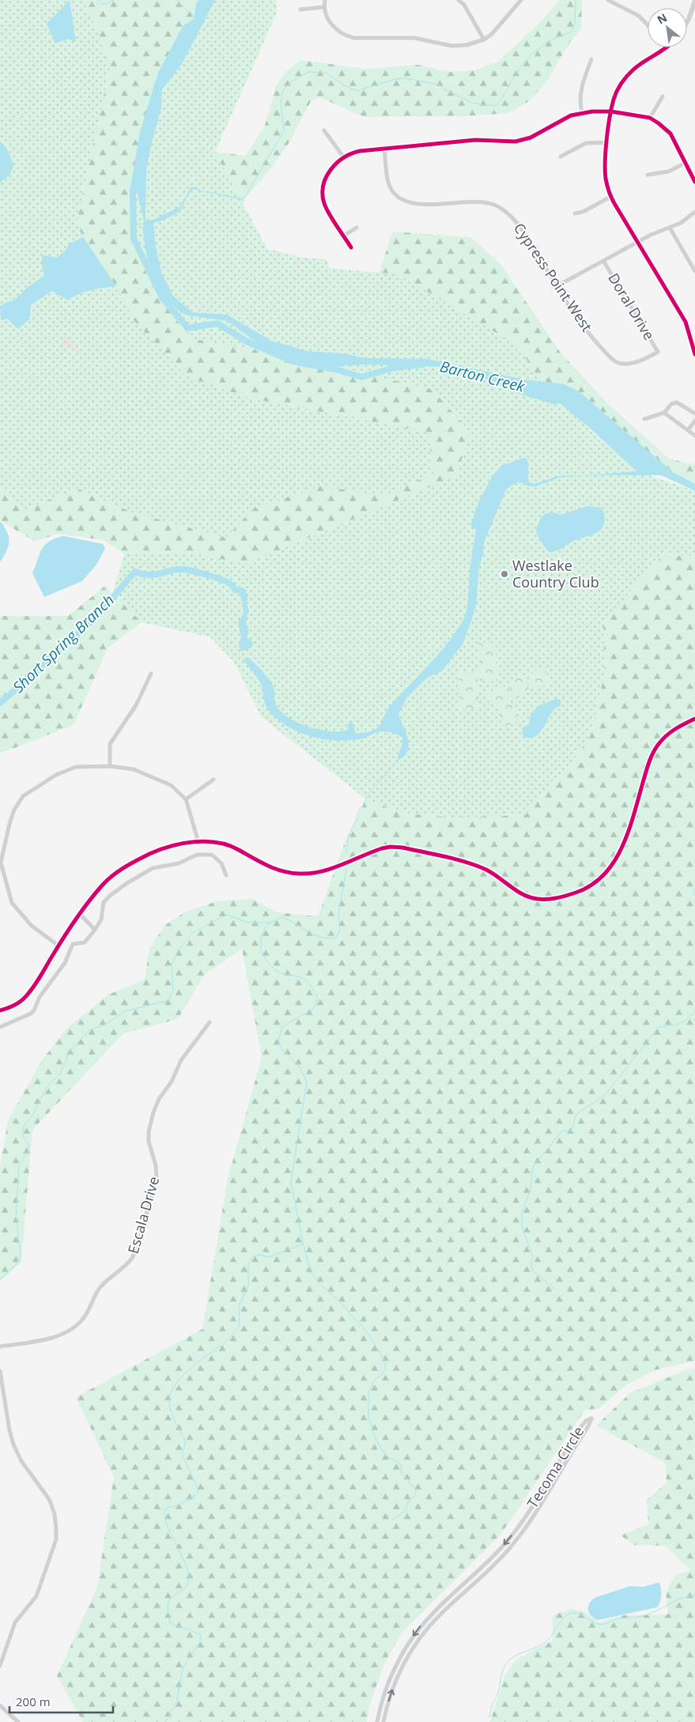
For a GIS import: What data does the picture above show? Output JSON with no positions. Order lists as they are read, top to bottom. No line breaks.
{"streets":{"street":["Cypress Point West","Doral Drive","Escala Drive","Tecoma Circle"]},"crossings":[["Cypress Point West","Doral Drive"]],"water":["Barton Creek","Short Spring Branch"],"places":["Westlake Country Club"],"scale_bar":"200 m","north":"top left"}
